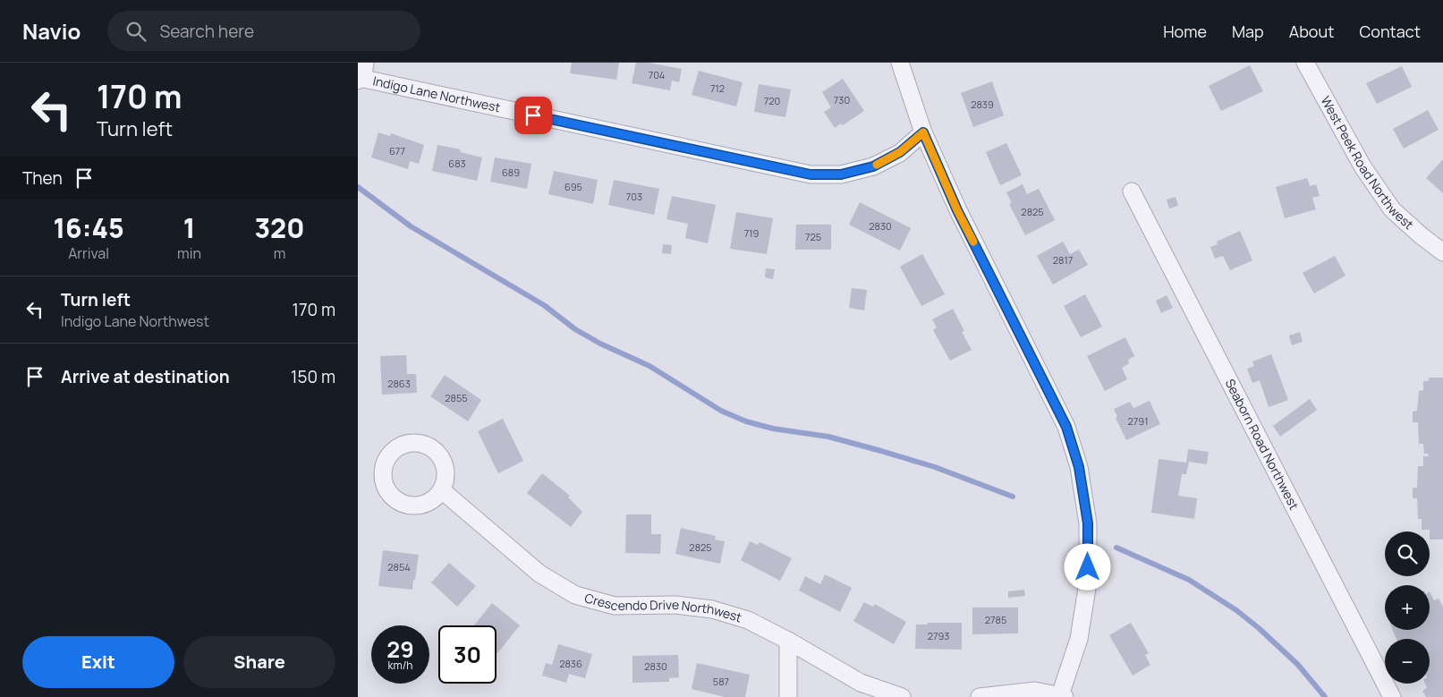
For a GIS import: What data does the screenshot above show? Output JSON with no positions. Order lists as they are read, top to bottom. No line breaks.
{"streets":{"street":["Indigo Lane Northwest","West Peek Road Northwest","Seaborn Road Northwest","Crescendo Drive Northwest"]},"house_numbers":["704","712","730","720","2839","677","683","689","695","703","2825","2830","719","725","2817","2863","2855","2791","2825","2854","2785","2793","2836","2830","587"],"page":{"header":"Navio","search":"Search here","nav":["Home","Map","About","Contact"],"turn":["170 m","Turn left"],"then":"Then","eta":["16:45","Arrival","1","min","320","m"],"list":[{"name":"Turn left","note":"Indigo Lane Northwest","value":"170 m"},{"name":"Arrive at destination","value":"150 m"}],"map_buttons":["+","−"],"speed":"29 km/h","limit":"30","buttons":["Exit","Share"]}}
